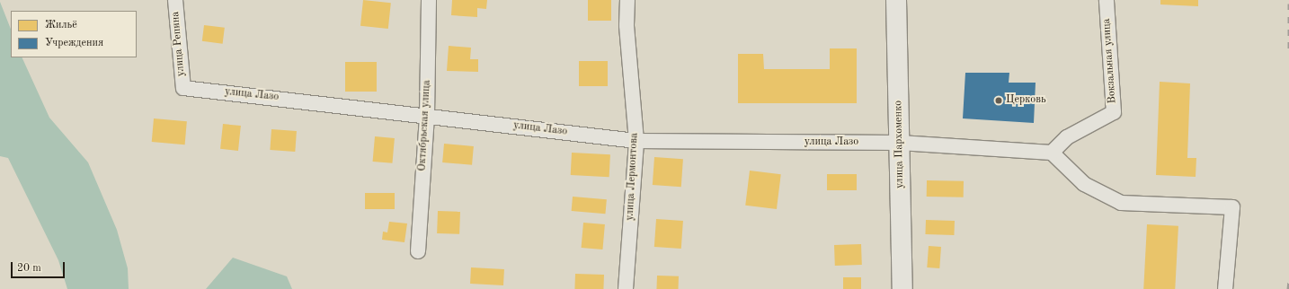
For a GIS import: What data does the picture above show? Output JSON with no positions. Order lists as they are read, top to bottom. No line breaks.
{"streets":{"street":["улица Репина","Вокзальная улица","улица Лазо","Октябрьская улица","улица Пархоменко","улица Лермонтова"]},"crossings":[["улица Репина","улица Лазо"],["Вокзальная улица","улица Лазо"],["улица Лазо","Октябрьская улица"],["улица Лазо","улица Пархоменко"],["улица Лазо","улица Лермонтова"]],"places":["Церковь"],"legend":["Жильё","Учреждения"],"scale_bar":"20 m"}
